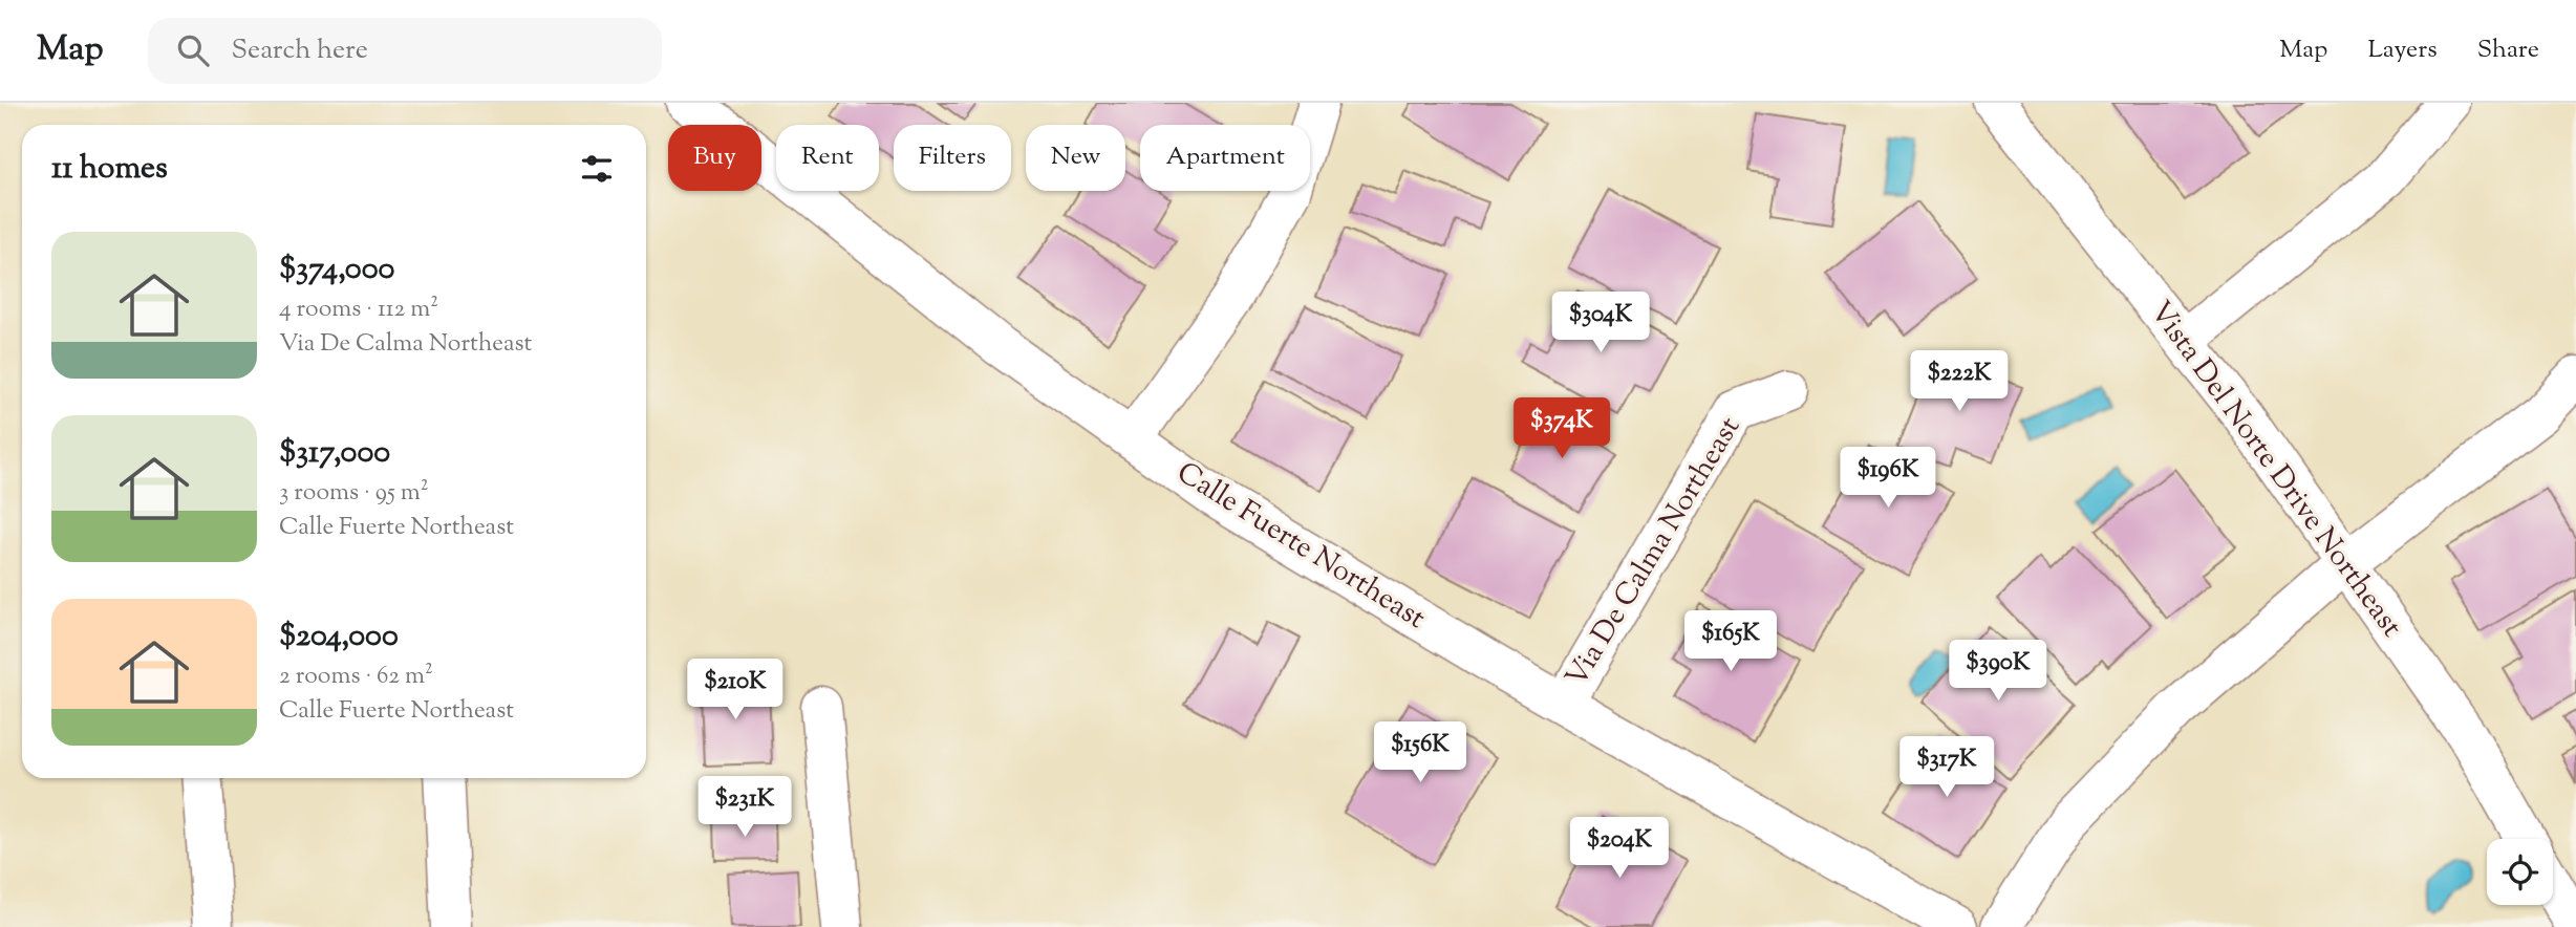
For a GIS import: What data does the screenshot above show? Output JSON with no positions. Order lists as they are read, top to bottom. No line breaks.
{"streets":{"street":["Vista Del Norte Drive Northeast","Calle Fuerte Northeast","Via De Calma Northeast"]},"crossings":[["Calle Fuerte Northeast","Via De Calma Northeast"]],"page":{"header":"Map","search":"Search here","nav":["Map","Layers","Share"],"chip":["Buy","Rent","Filters","New","Apartment"],"heading":"11 homes","list":[{"name":"$374,000","note":"4 rooms · 112 m² · Via De Calma Northeast"},{"name":"$317,000","note":"3 rooms · 95 m² · Calle Fuerte Northeast"},{"name":"$204,000","note":"2 rooms · 62 m² · Calle Fuerte Northeast"}],"price":["$304K","$222K","$374K","$196K","$165K","$390K","$210K","$156K","$317K","$231K","$204K"]}}
